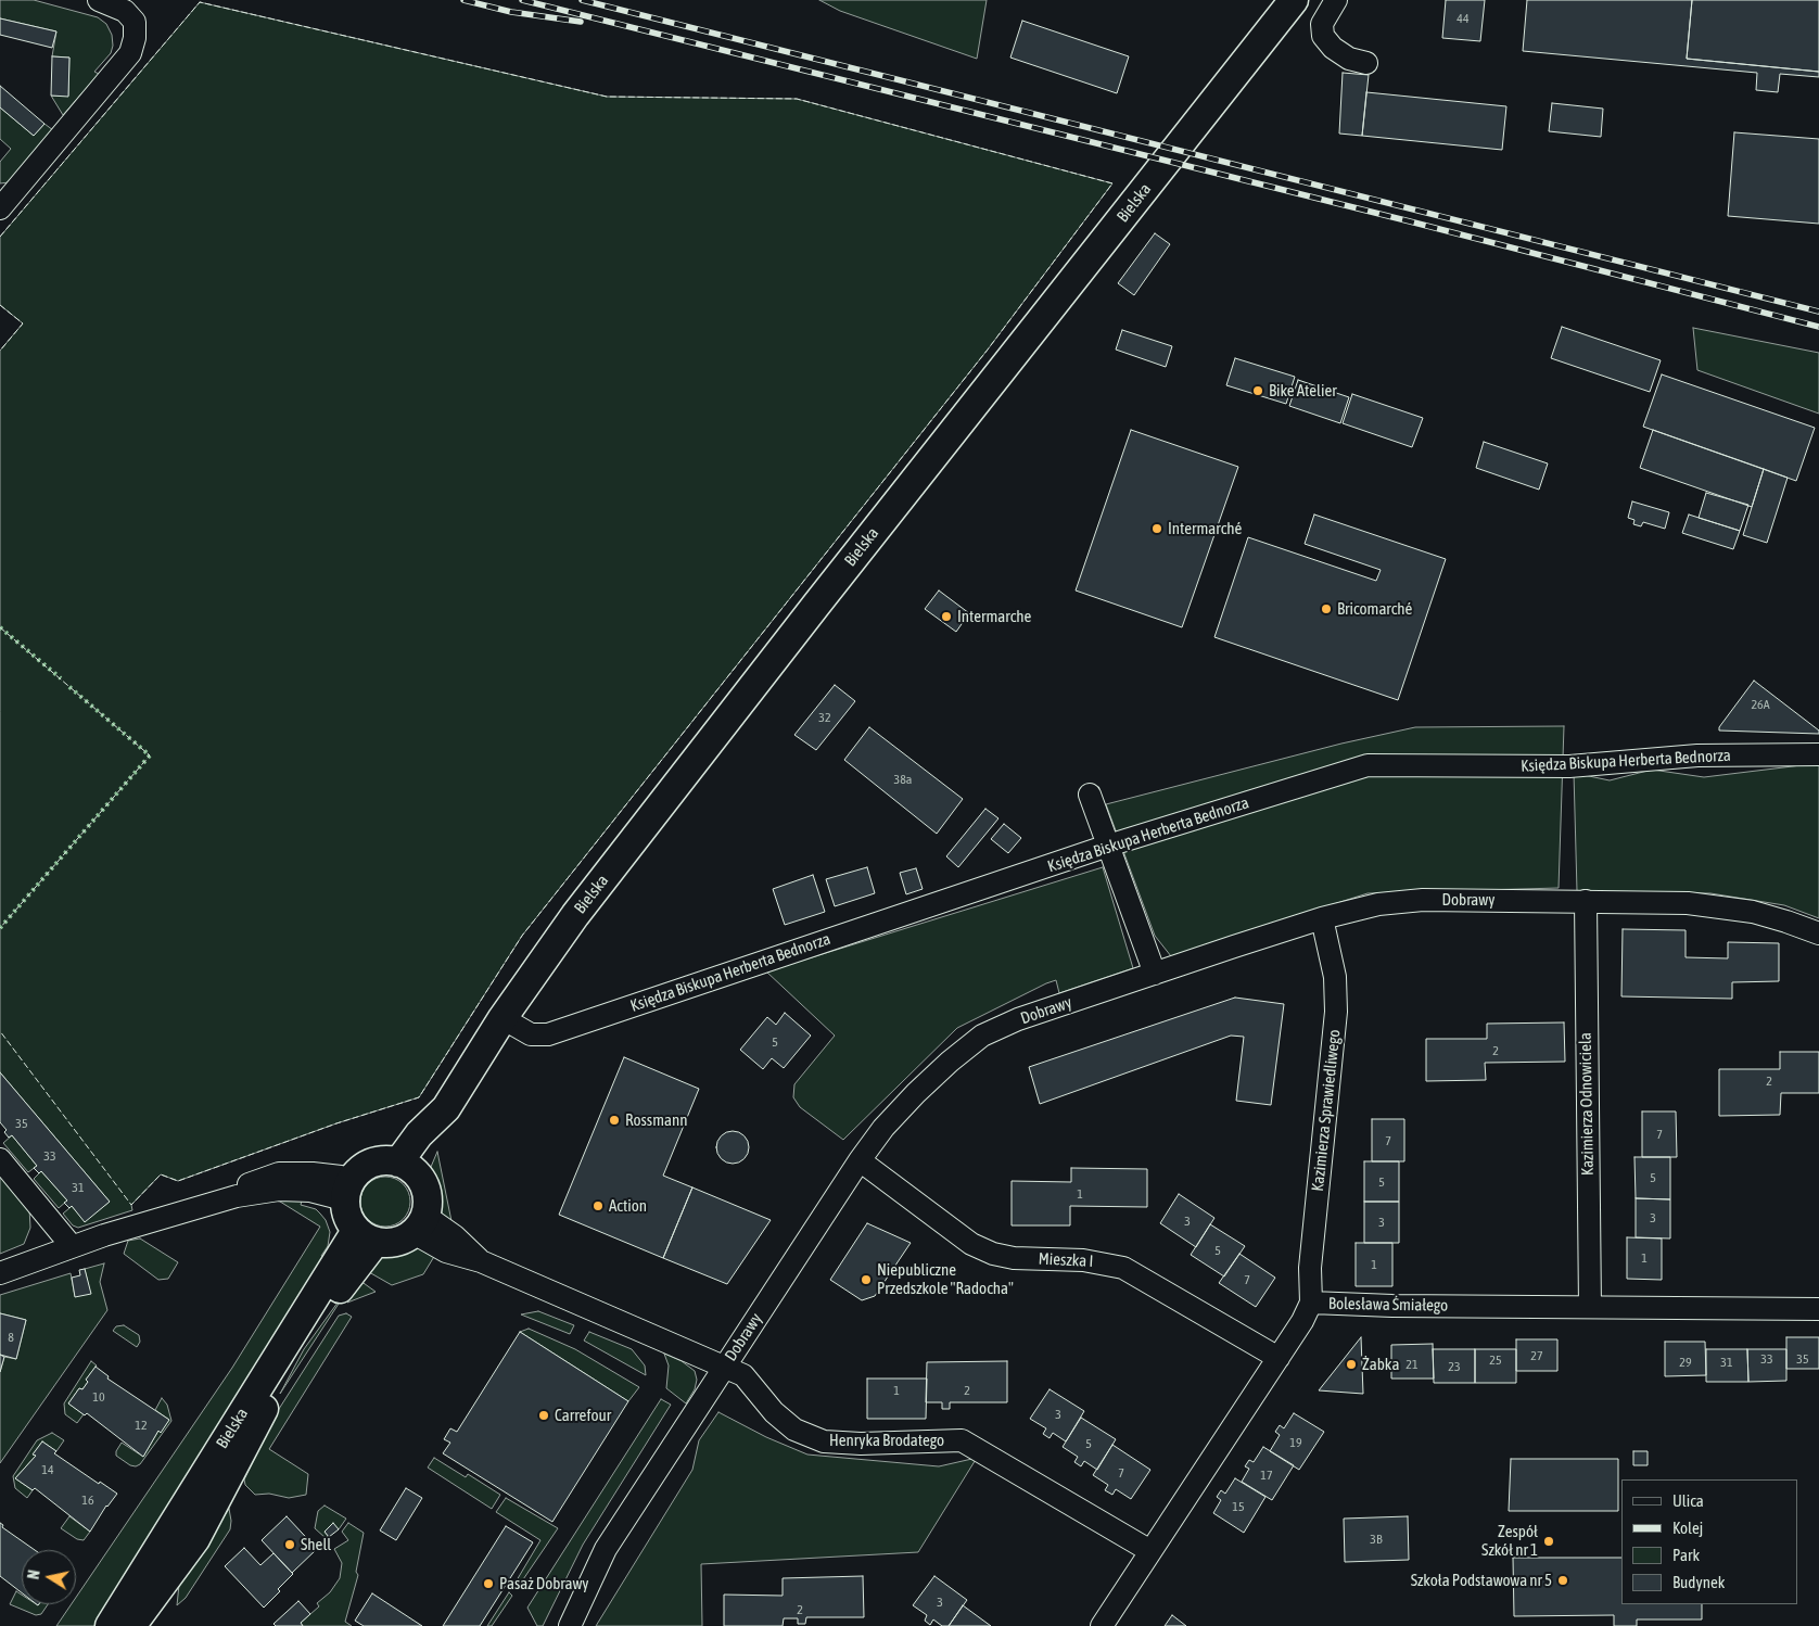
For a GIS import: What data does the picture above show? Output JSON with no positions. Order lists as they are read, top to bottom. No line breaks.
{"streets":{"main road":["Bielska"],"street":["Księdza Biskupa Herberta Bednorza","Dobrawy","Kazimierza Odnowiciela","Kazimierza Sprawiedliwego","Mieszka I","Bolesława Śmiałego","Henryka Brodatego"]},"crossings":[["Bielska","Księdza Biskupa Herberta Bednorza"],["Bielska","Henryka Brodatego"],["Dobrawy","Kazimierza Odnowiciela"],["Dobrawy","Kazimierza Sprawiedliwego"],["Dobrawy","Mieszka I"],["Dobrawy","Henryka Brodatego"],["Kazimierza Odnowiciela","Bolesława Śmiałego"],["Kazimierza Sprawiedliwego","Bolesława Śmiałego"],["Mieszka I","Bolesława Śmiałego"],["Bolesława Śmiałego","Henryka Brodatego"]],"places":["Bike Atelier","Intermarché","Bricomarché","Intermarche","Rossmann","Action","Niepubliczne Przedszkole \"Radocha\"","Żabka","Carrefour","Zespół Szkół nr 1","Shell","Szkoła Podstawowa nr 5","Pasaż Dobrawy"],"house_numbers":["44","26A","32","38a","5","2","2","35","7","7","33","5","5","31","1","3","3","3","5","1","1","7","8","27","33","35","25","29","31","21","23","1","2","10","3","12","19","5","14","7","17","16","15","3B","3","2"],"legend":["Ulica","Kolej","Park","Budynek"],"north":"left"}
